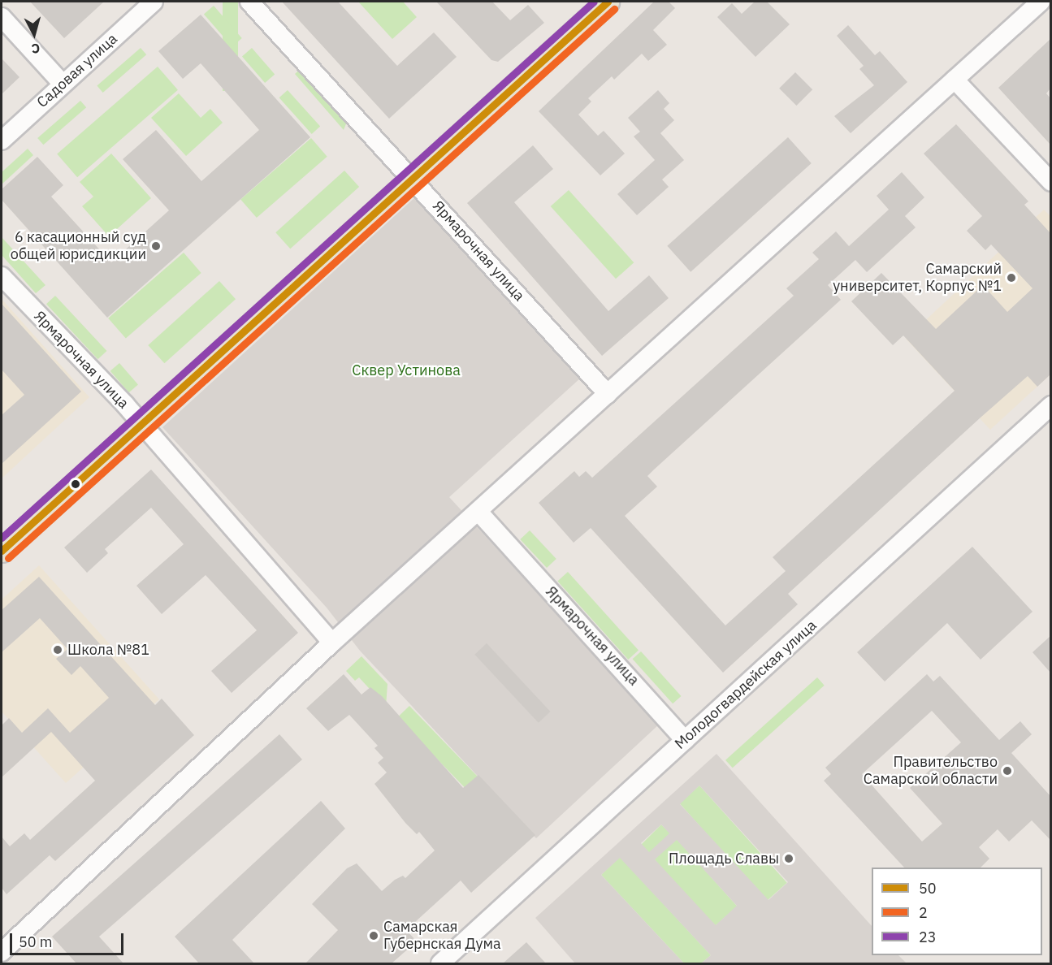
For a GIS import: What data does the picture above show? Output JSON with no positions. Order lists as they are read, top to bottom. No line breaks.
{"streets":{"street":["Садовая улица","Ярмарочная улица","Молодогвардейская улица"]},"crossings":[["Ярмарочная улица","Молодогвардейская улица"]],"parks":["Сквер Устинова"],"places":["6 касационный суд общей юрисдикции","Самарский университет, Корпус №1","Школа №81","Правительство Самарской области","Площадь Славы","Самарская Губернская Дума"],"lines":["transit line 50","transit line 23","transit line 2"],"legend":["50","2","23"],"scale_bar":"50 m","north":"bottom"}
